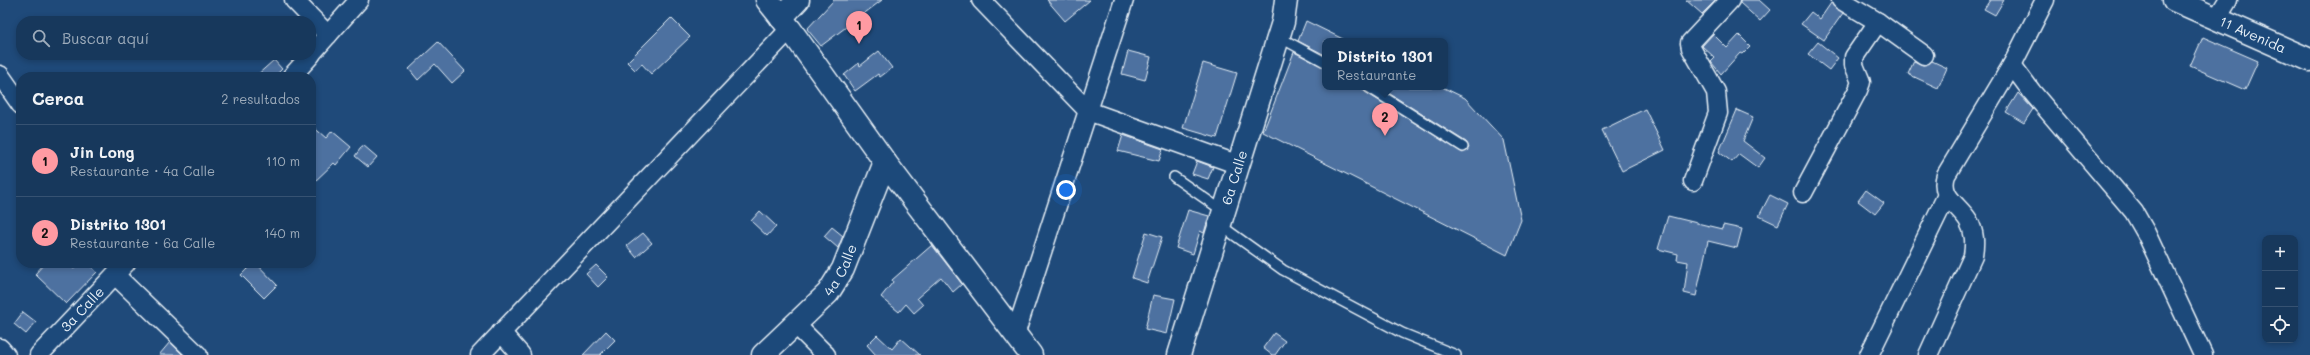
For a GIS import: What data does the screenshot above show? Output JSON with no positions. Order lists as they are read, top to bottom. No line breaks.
{"streets":{"street":["11 Avenida","6a Calle","4a Calle","3a Calle"]},"page":{"pins":["1","2"],"search":"Buscar aquí","popup":["Distrito 1301","Restaurante"],"heading":["Cerca","2 resultados"],"list":[{"mark":"1","name":"Jin Long","note":"Restaurante · 4a Calle","value":"110 m"},{"mark":"2","name":"Distrito 1301","note":"Restaurante · 6a Calle","value":"140 m"}],"map_buttons":["+","−"]}}
